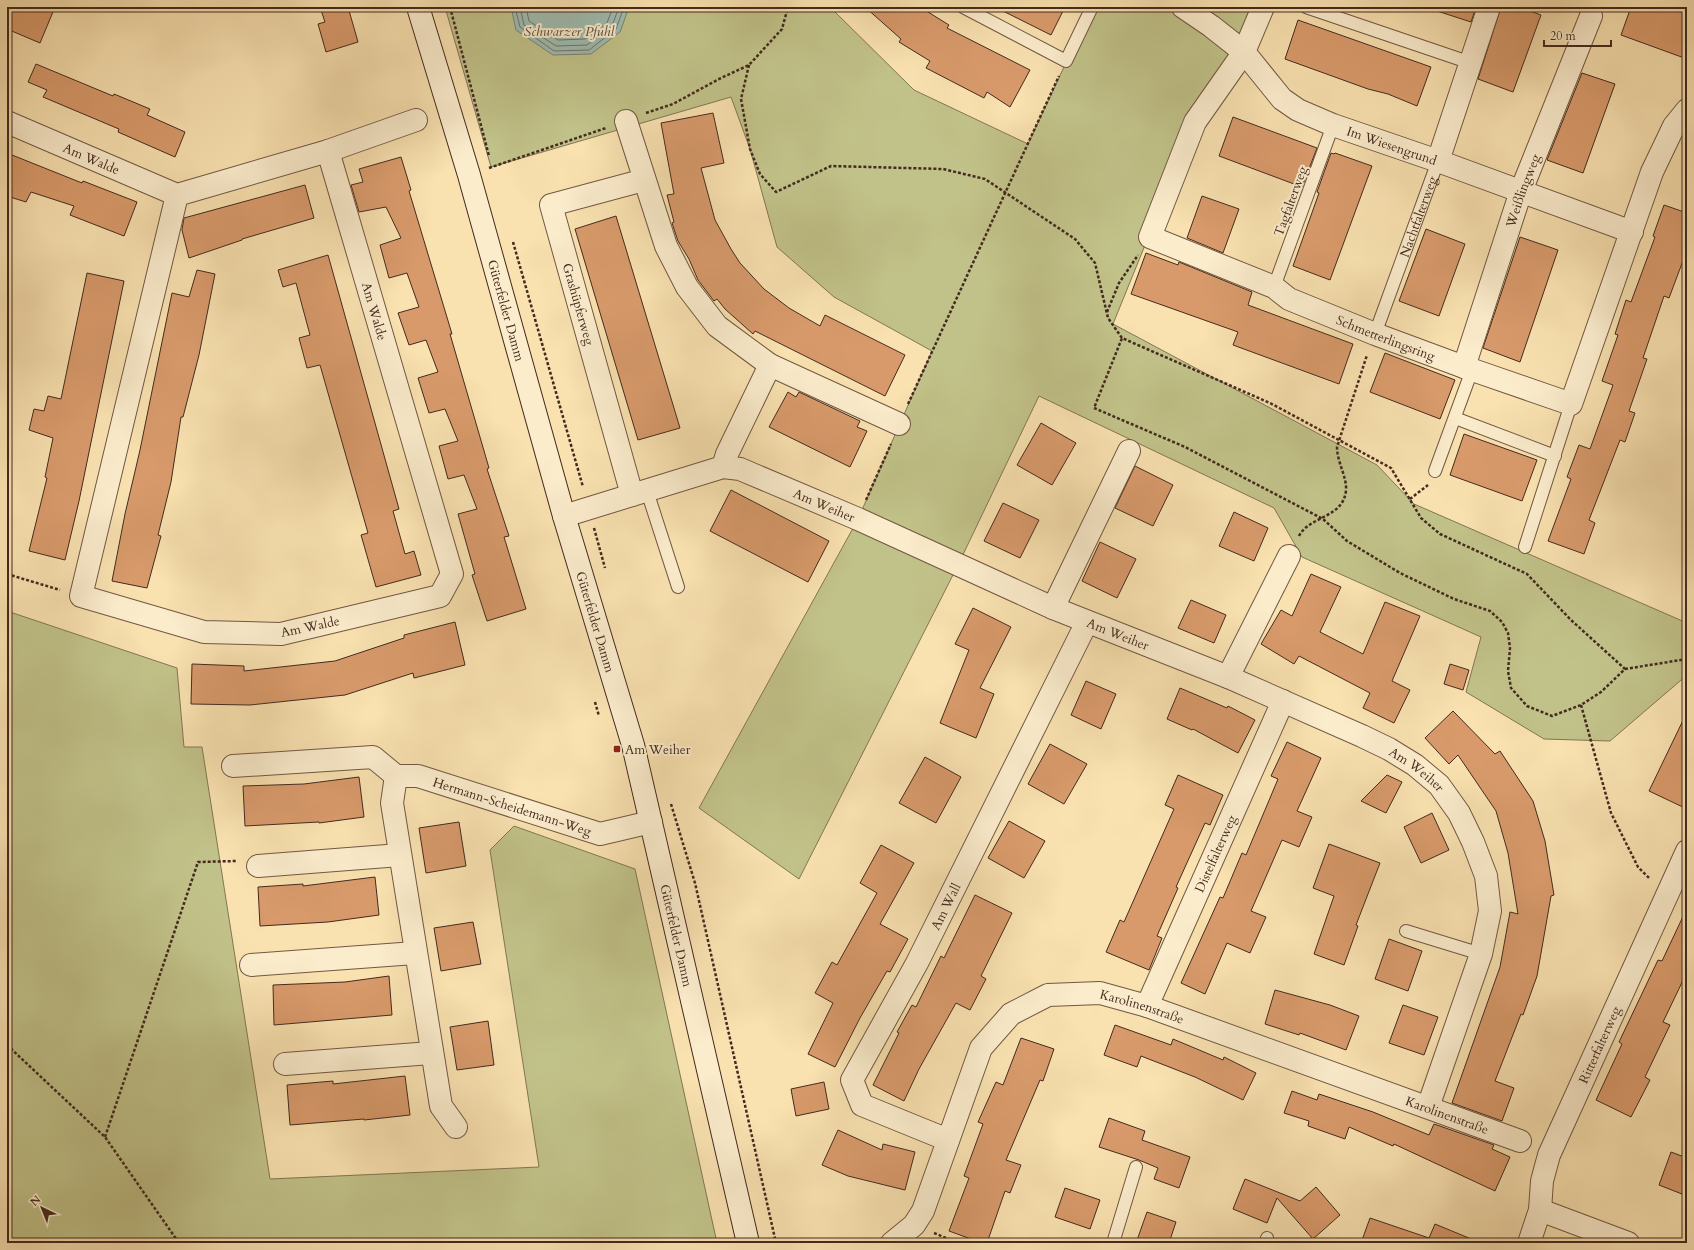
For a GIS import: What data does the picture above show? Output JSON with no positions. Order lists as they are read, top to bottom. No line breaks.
{"streets":{"street":["Im Wiesengrund","Am Walde","Weißlingweg","Nachtfalterweg","Grashüpferweg","Güterfelder Damm","Schmetterlingsring","Am Weiher","Hermann-Scheidemann-Weg","Distelfalterweg","Am Wall","Karolinenstraße","Ritterfalterweg"],"lane":["Tagfalterweg"]},"crossings":[["Im Wiesengrund","Weißlingweg"],["Im Wiesengrund","Tagfalterweg"],["Im Wiesengrund","Nachtfalterweg"],["Weißlingweg","Schmetterlingsring"],["Tagfalterweg","Schmetterlingsring"],["Nachtfalterweg","Schmetterlingsring"],["Grashüpferweg","Am Weiher"],["Güterfelder Damm","Am Weiher"],["Güterfelder Damm","Hermann-Scheidemann-Weg"],["Am Weiher","Distelfalterweg"],["Am Weiher","Am Wall"],["Am Weiher","Karolinenstraße"],["Distelfalterweg","Karolinenstraße"],["Am Wall","Karolinenstraße"]],"water":["Schwarzer Pfuhl"],"places":{"transit":["Am Weiher"]},"scale_bar":"20 m","north":"top left"}
